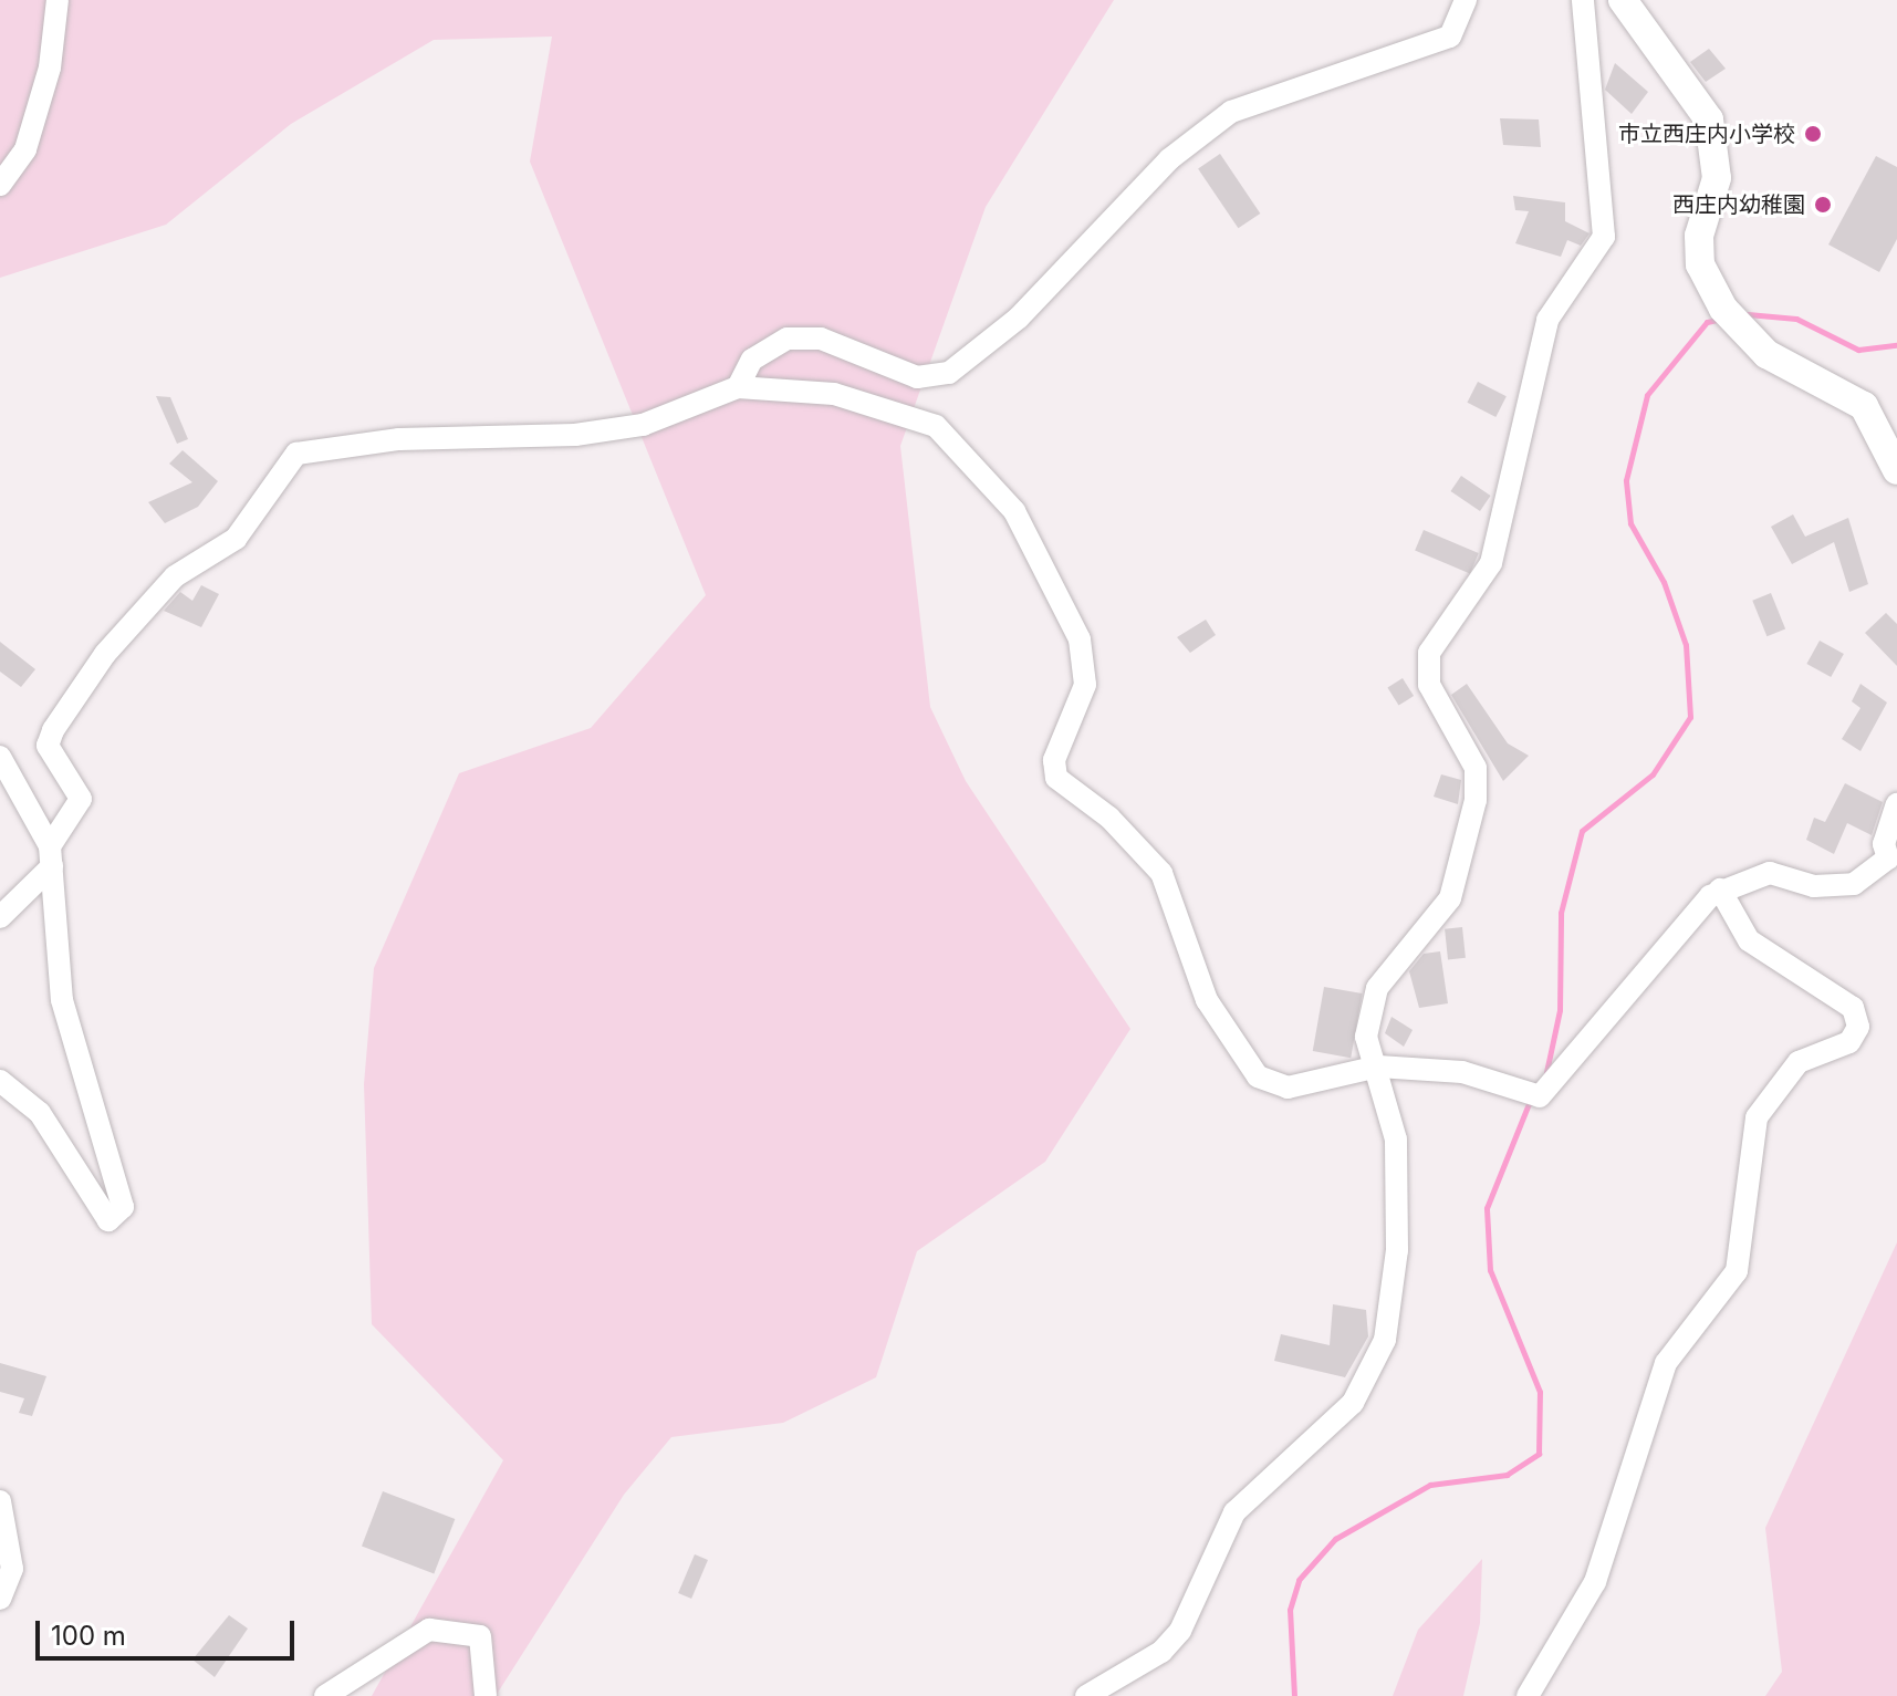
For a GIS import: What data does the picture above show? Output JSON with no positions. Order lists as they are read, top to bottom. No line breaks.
{"places":["市立西庄内小学校","西庄内幼稚園"],"scale_bar":"100 m"}
